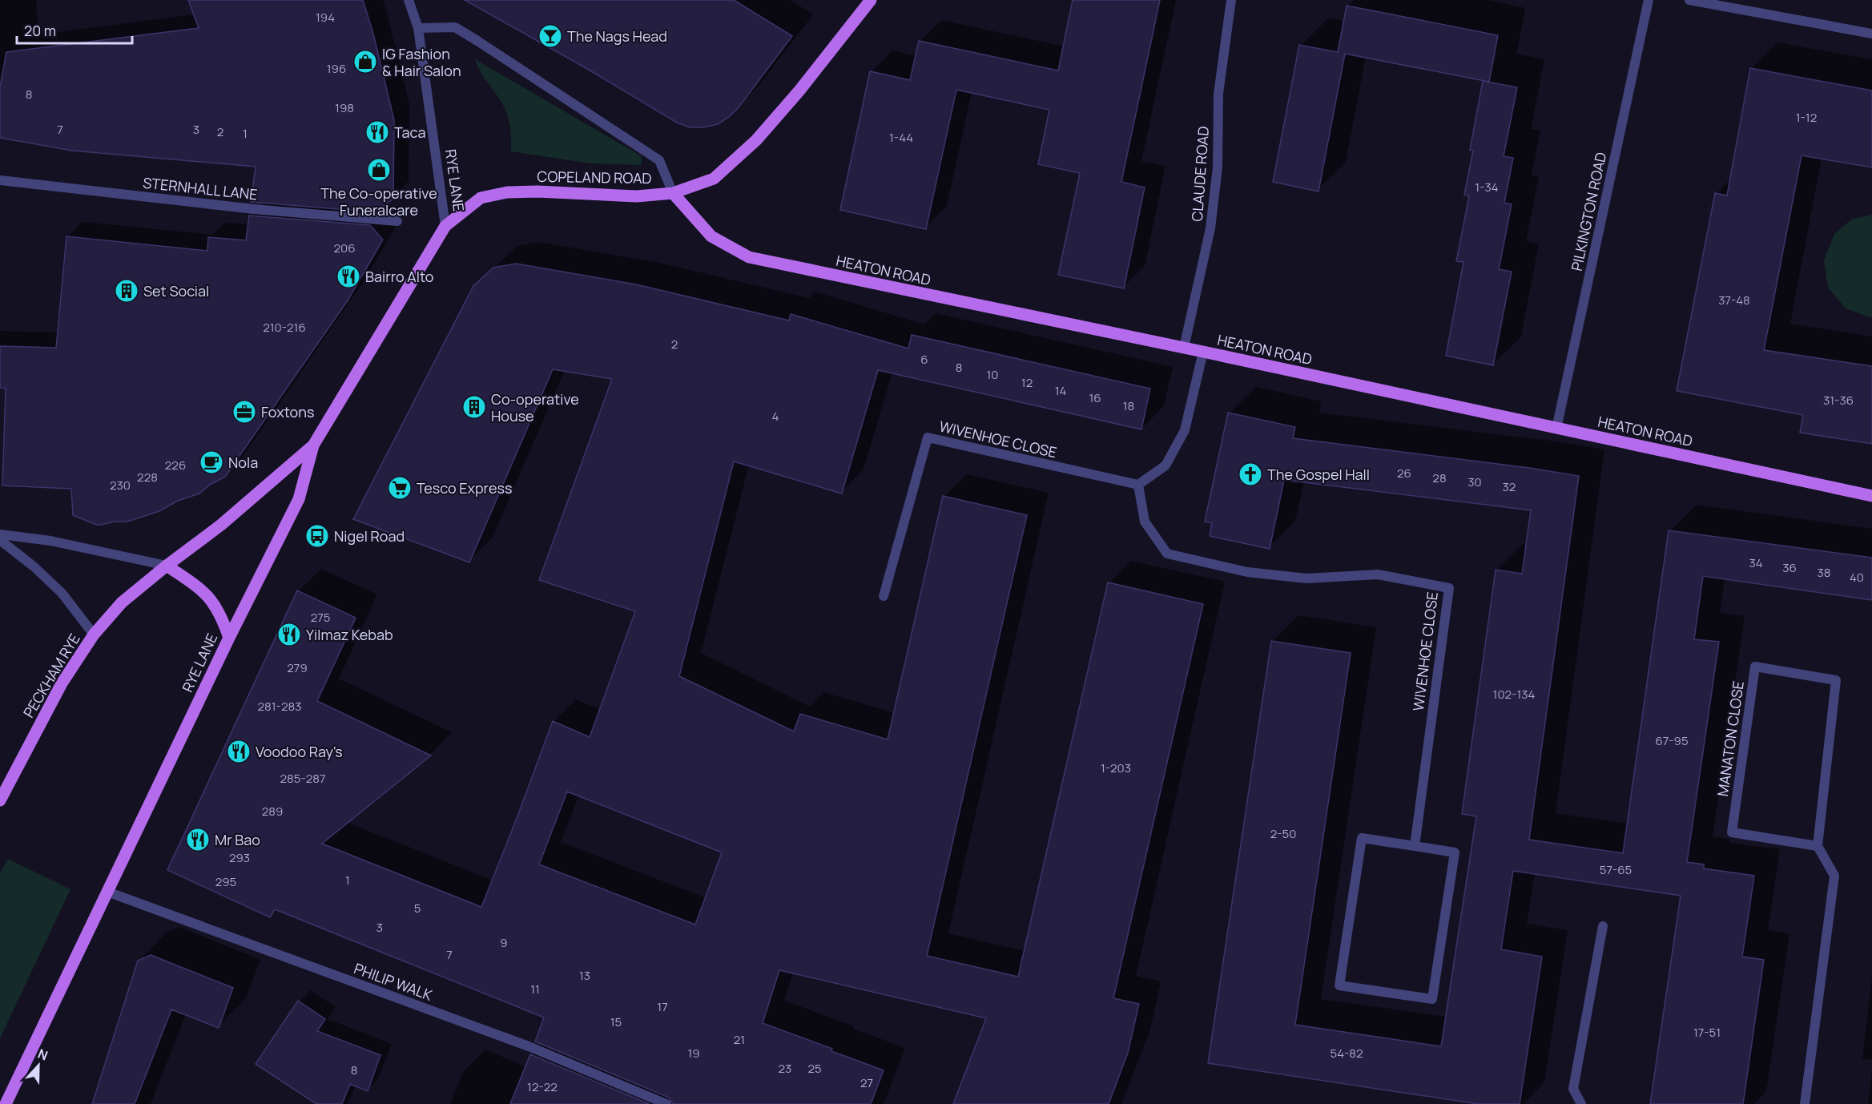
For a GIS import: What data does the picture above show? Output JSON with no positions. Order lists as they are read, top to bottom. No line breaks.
{"streets":{"main road":["COPELAND ROAD","RYE LANE","HEATON ROAD","PECKHAM RYE"],"street":["CLAUDE ROAD","STERNHALL LANE","PILKINGTON ROAD","WIVENHOE CLOSE","MANATON CLOSE","PHILIP WALK"]},"crossings":[["CLAUDE ROAD","HEATON ROAD"],["COPELAND ROAD","RYE LANE"],["COPELAND ROAD","HEATON ROAD"],["RYE LANE","PECKHAM RYE"],["RYE LANE","PHILIP WALK"],["PILKINGTON ROAD","HEATON ROAD"]],"places":{"bar":["The Nags Head"],"shop":["IG Fashion & Hair Salon","The Co-operative Funeralcare"],"restaurant":["Taca","Bairro Alto","Yilmaz Kebab","Voodoo Ray's","Mr Bao"],"building":["Set Social","Co-operative House"],"office":["Foxtons"],"cafe":["Nola"],"church":["The Gospel Hall"],"supermarket":["Tesco Express"],"bus stop":["Nigel Road"]},"house_numbers":["194","196","8","198","1-12","7","3","2","1","1-44","1-34","206","37-48","210-216","2","6","8","10","12","14","16","31-36","18","4","226","26","228","28","30","230","32","34","36","38","40","275","279","102-134","281-283","67-95","1-203","285-287","289","2-50","293","57-65","1","295","5","3","9","7","13","11","17","15","17-51","21","19","54-82","23","25","8","27","12-22"],"scale_bar":"20 m","north":"top"}
